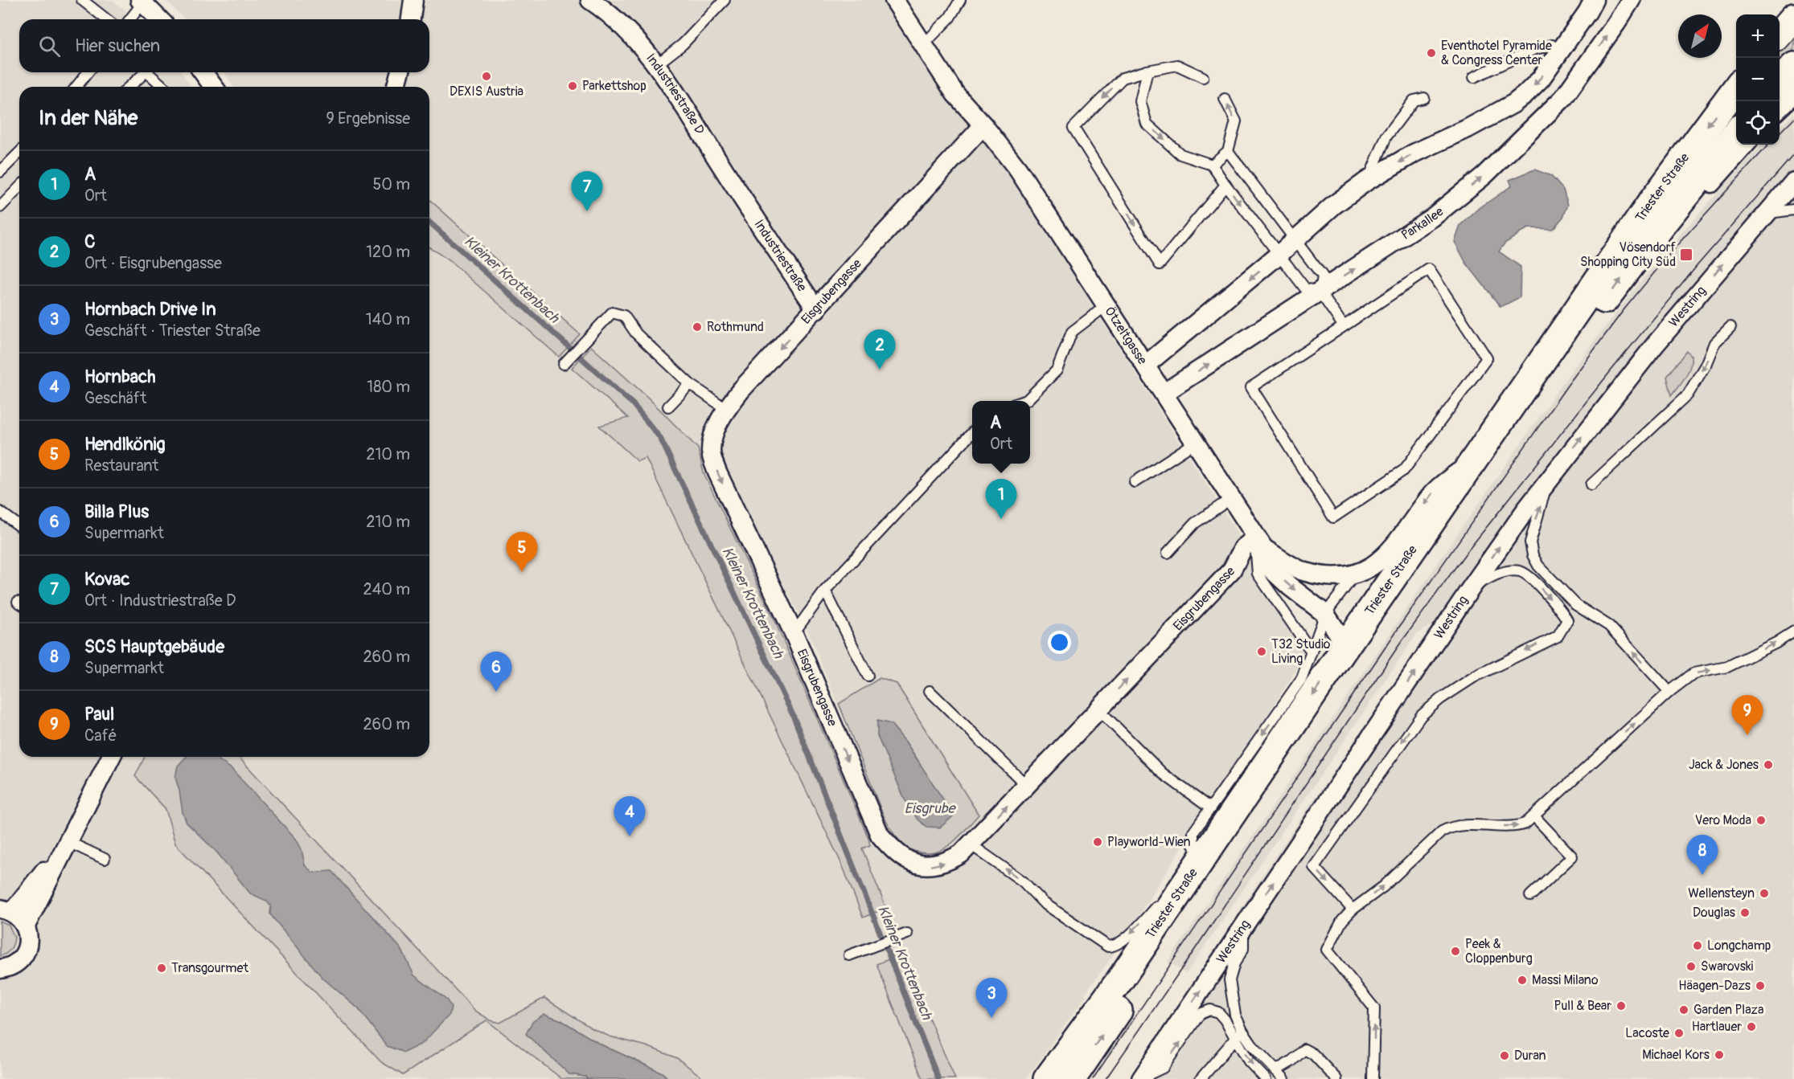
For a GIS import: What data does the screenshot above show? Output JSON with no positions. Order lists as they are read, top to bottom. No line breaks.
{"streets":{"main road":["Triester Straße"],"street":["Industriestraße D","Parkallee","Industriestraße","Eisgrubengasse","Westring","Ötzeltgasse"]},"crossings":[["Industriestraße D","Industriestraße"],["Triester Straße","Ötzeltgasse"],["Parkallee","Ötzeltgasse"],["Industriestraße","Eisgrubengasse"],["Eisgrubengasse","Ötzeltgasse"]],"one_way":["Westring"],"water":["Kleiner Krottenbach","Eisgrube"],"places":{"other":["Eventhotel Pyramide & Congress Center","DEXIS Austria","Parkettshop","Rothmund","T32 Studio Living","Jack & Jones","Vero Moda","Playworld-Wien","Wellensteyn","Douglas","Longchamp","Peek & Cloppenburg","Swarovski","Transgourmet","Massi Milano","Häagen-Dazs","Pull & Bear","Garden Plaza","Hartlauer","Lacoste","Michael Kors","Duran"],"transit":["Vösendorf Shopping City Süd"]},"north":"top right","page":{"map_buttons":["+","−"],"search":"Hier suchen","heading":["In der Nähe","9 Ergebnisse"],"list":[{"mark":"1","name":"A","note":"Ort","value":"50 m"},{"mark":"2","name":"C","note":"Ort · Eisgrubengasse","value":"120 m"},{"mark":"3","name":"Hornbach Drive In","note":"Geschäft · Triester Straße","value":"140 m"},{"mark":"4","name":"Hornbach","note":"Geschäft","value":"180 m"},{"mark":"5","name":"Hendlkönig","note":"Restaurant","value":"210 m"},{"mark":"6","name":"Billa Plus","note":"Supermarkt","value":"210 m"},{"mark":"7","name":"Kovac","note":"Ort · Industriestraße D","value":"240 m"},{"mark":"8","name":"SCS Hauptgebäude","note":"Supermarkt","value":"260 m"},{"mark":"9","name":"Paul","note":"Café","value":"260 m"}],"pins":["7","2","1","5","6","9","4","8","3"],"popup":["A","Ort"]}}
